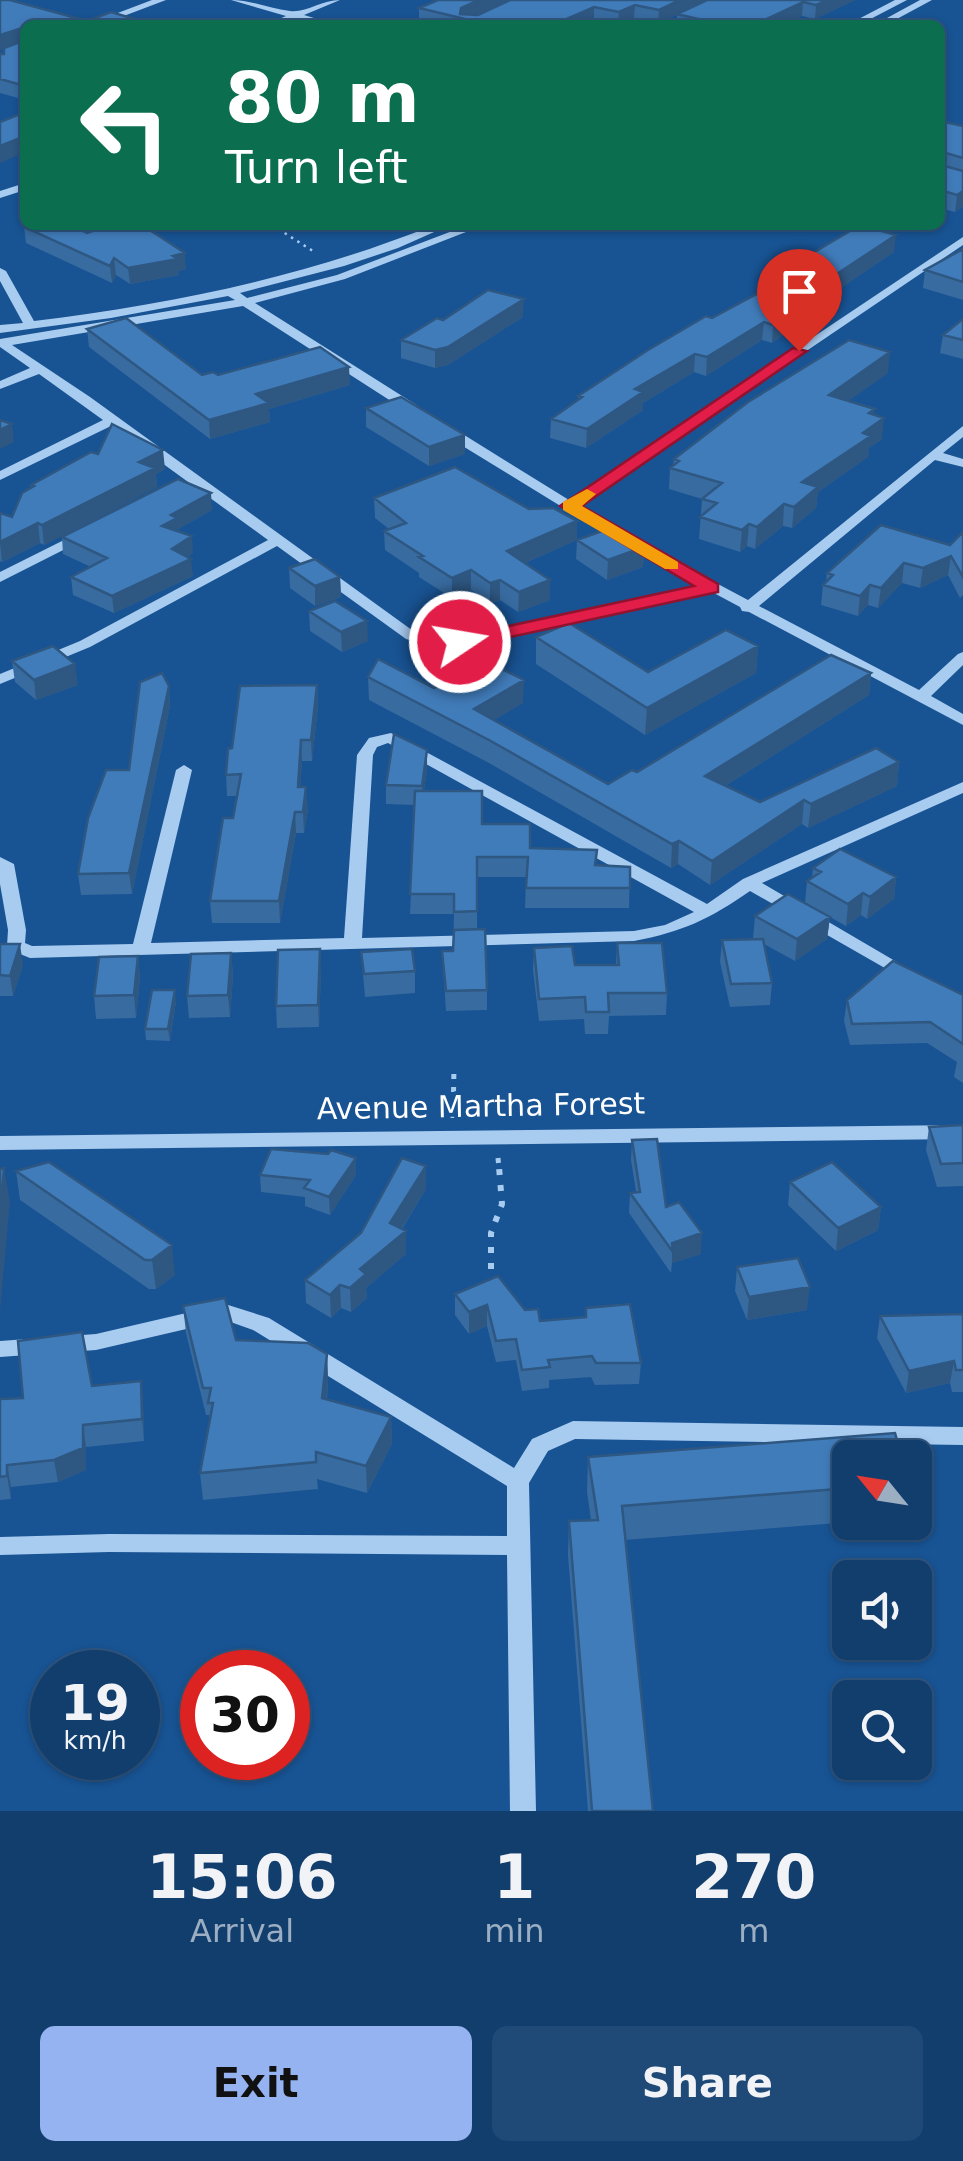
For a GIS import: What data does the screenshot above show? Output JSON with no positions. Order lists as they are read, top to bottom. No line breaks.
{"streets":{"street":["Avenue Martha Forest"]},"north":"top left","page":{"turn":["80 m","Turn left"],"speed":"19 km/h","limit":"30","eta":["15:06","Arrival","1","min","270","m"],"buttons":["Exit","Share"]}}
